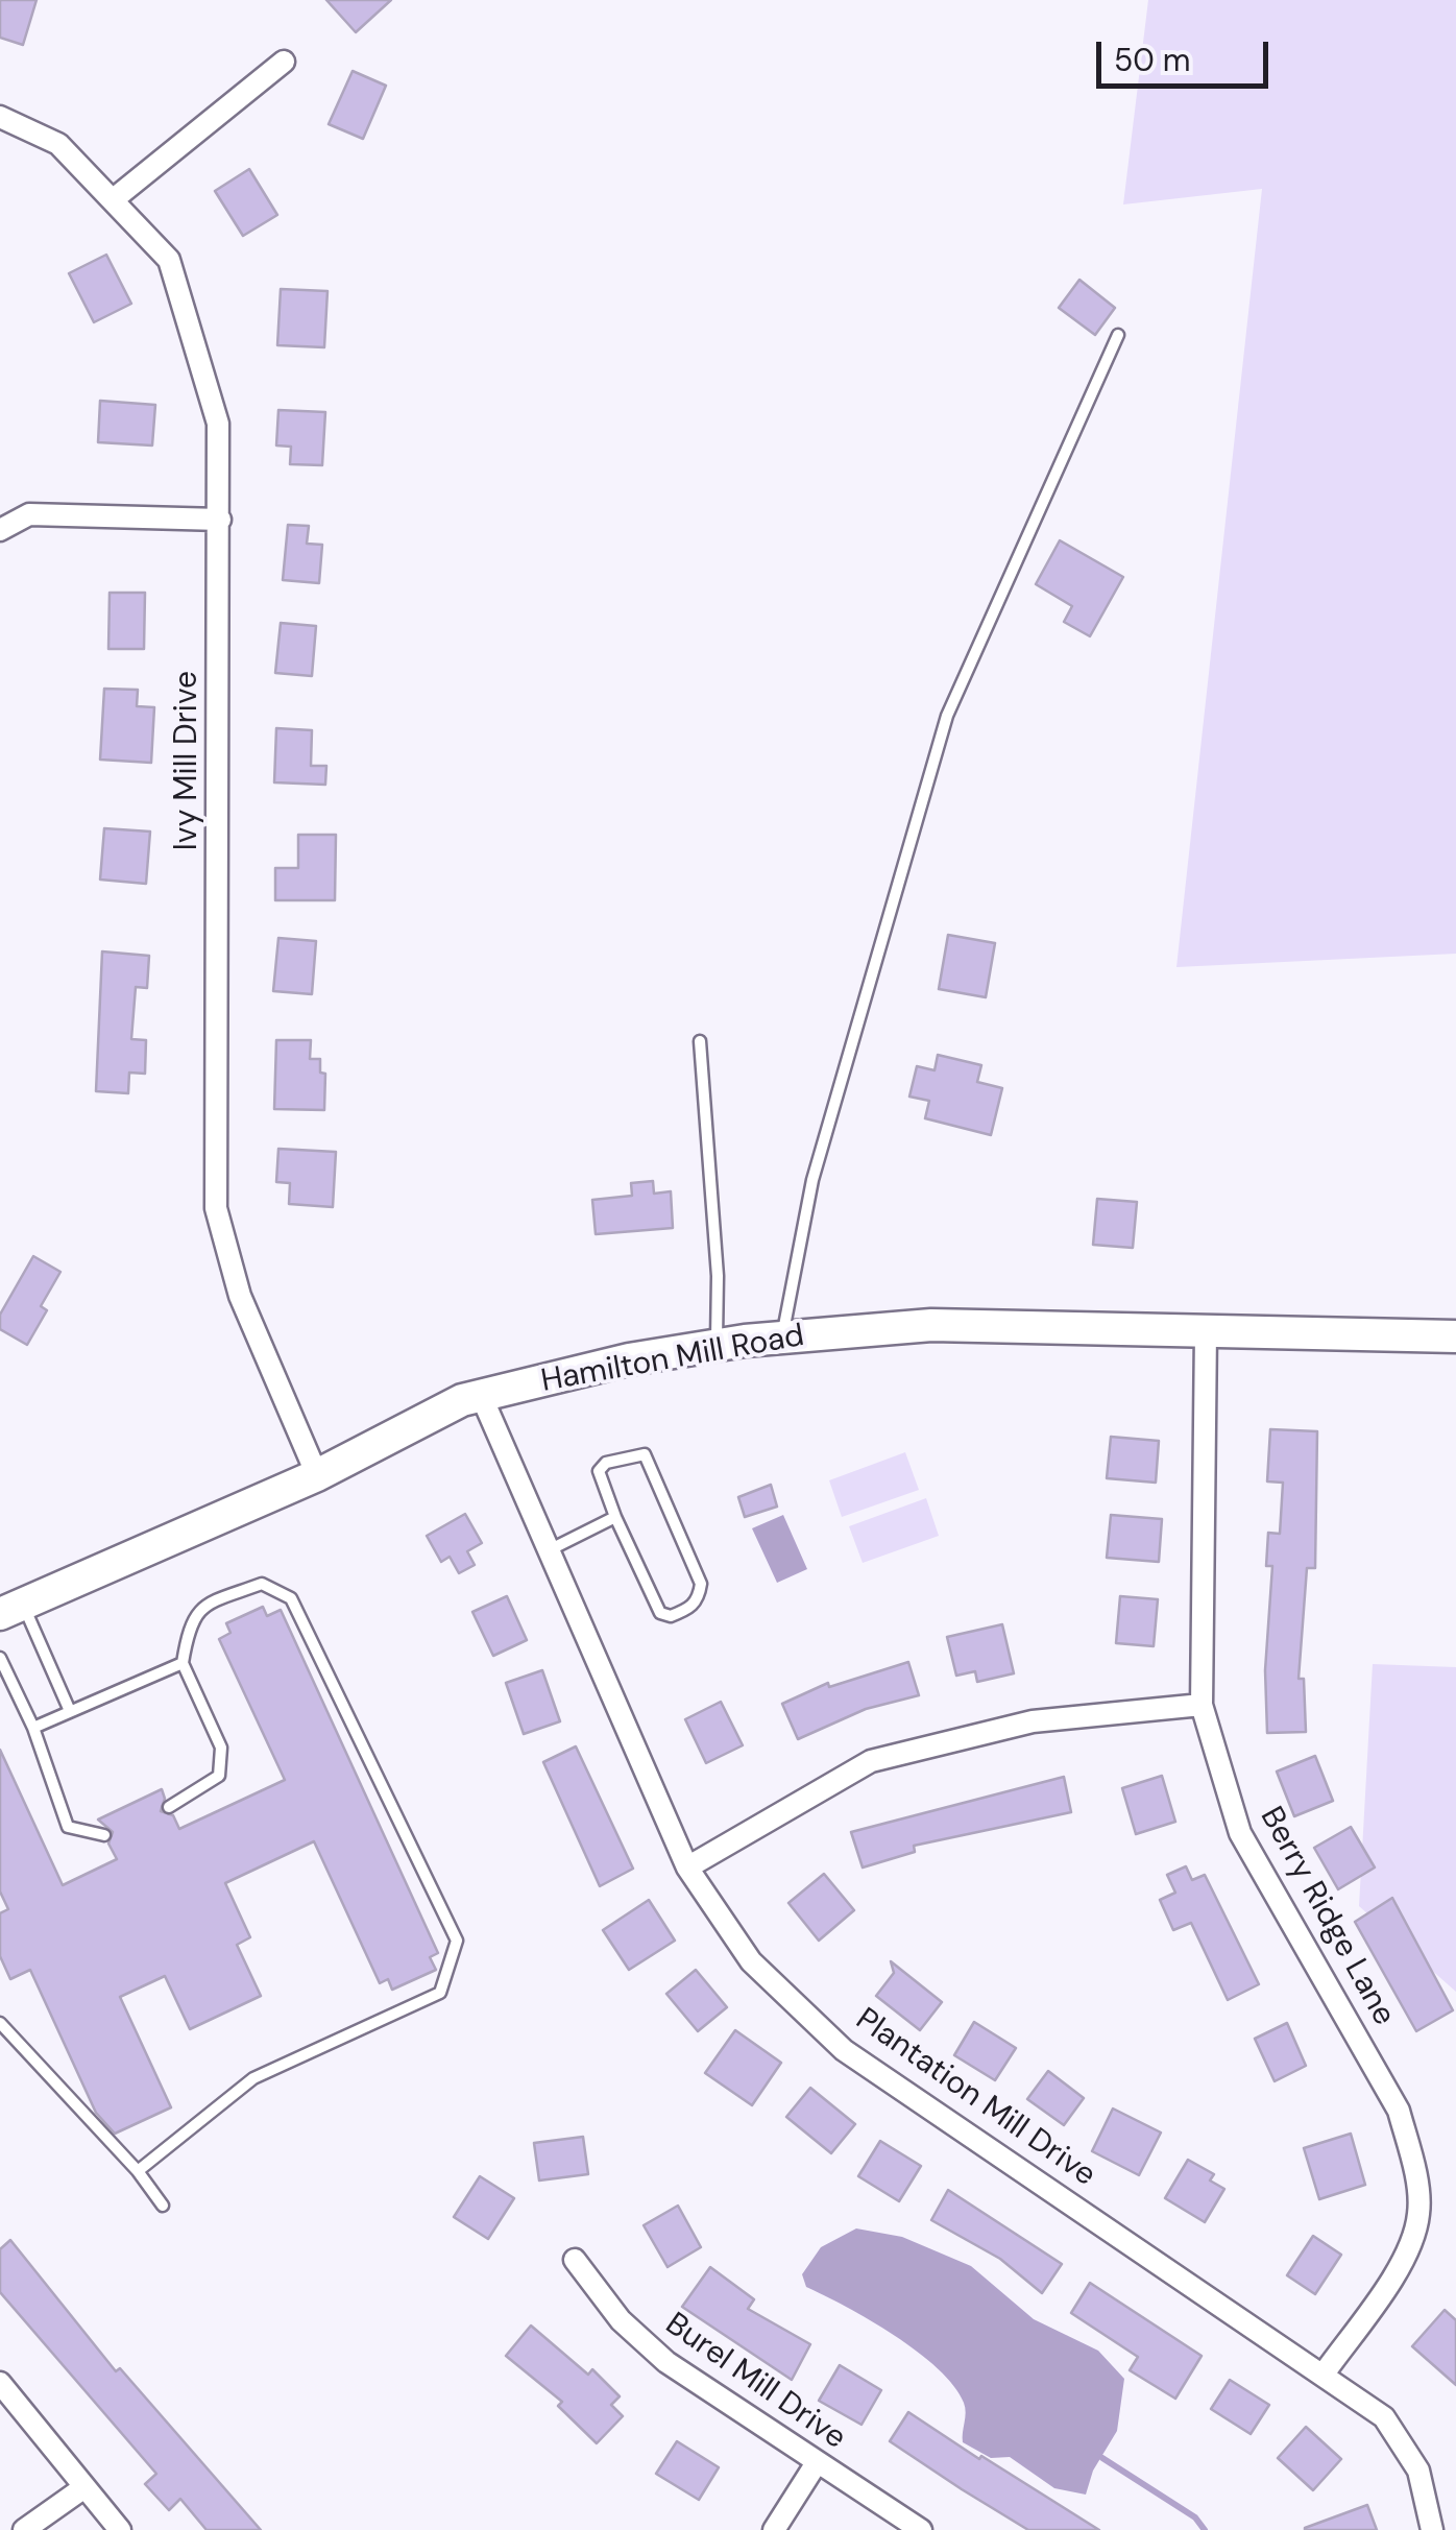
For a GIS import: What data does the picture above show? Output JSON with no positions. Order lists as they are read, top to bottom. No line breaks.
{"streets":{"main road":["Hamilton Mill Road"],"street":["Ivy Mill Drive","Berry Ridge Lane","Plantation Mill Drive","Burel Mill Drive"]},"crossings":[["Ivy Mill Drive","Hamilton Mill Road"],["Hamilton Mill Road","Berry Ridge Lane"],["Hamilton Mill Road","Plantation Mill Drive"],["Berry Ridge Lane","Plantation Mill Drive"]],"scale_bar":"50 m"}
